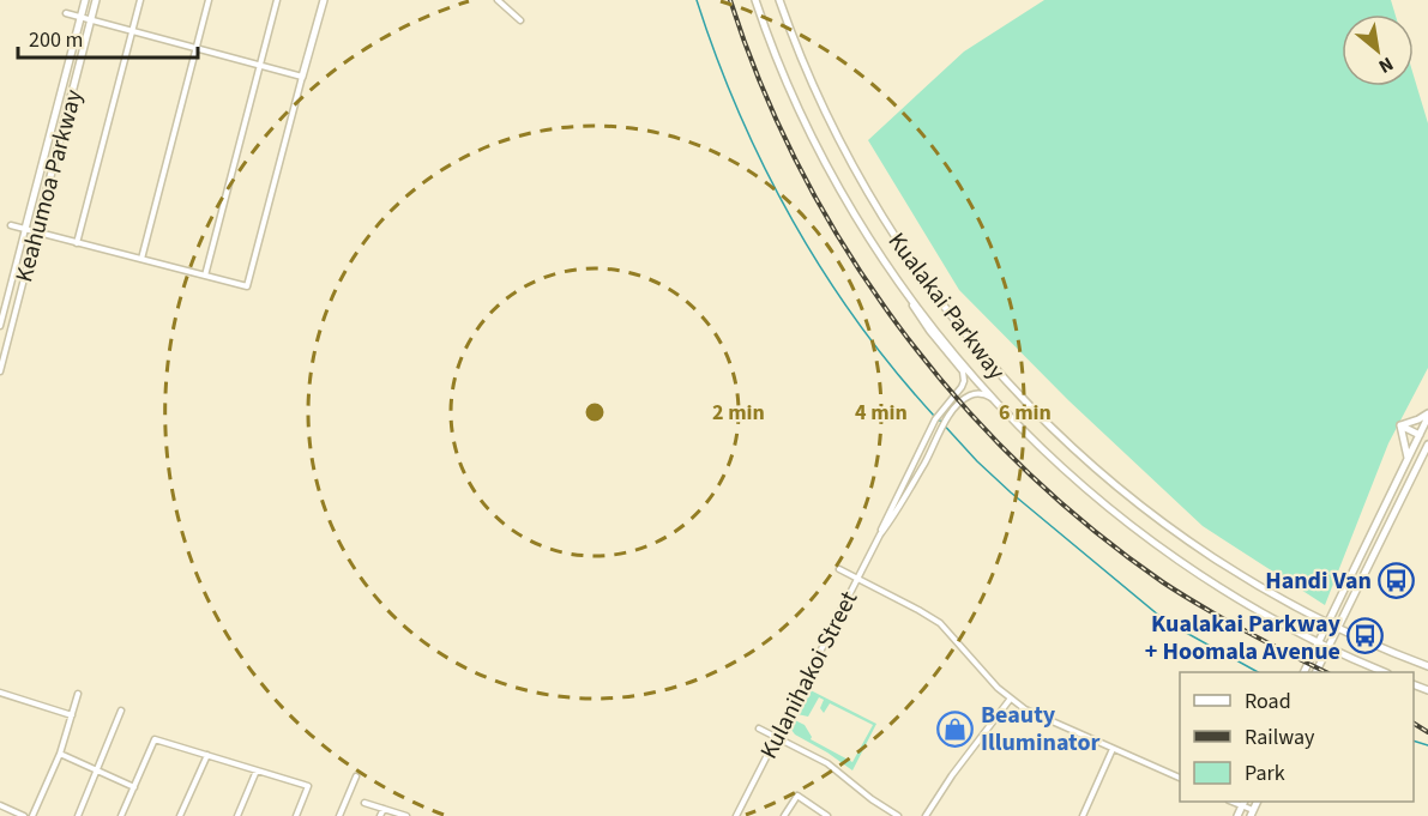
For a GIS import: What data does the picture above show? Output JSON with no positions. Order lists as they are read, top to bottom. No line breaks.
{"streets":{"main road":["Keahumoa Parkway","Kualakai Parkway"],"street":["Kulanihakoi Street"]},"crossings":[["Kualakai Parkway","Kulanihakoi Street"]],"places":{"bus stop":["Handi Van","Kualakai Parkway + Hoomala Avenue"],"shop":["Beauty Illuminator"]},"legend":["Road","Railway","Park"],"scale_bar":"200 m","north":"bottom right","rings":["2 min","4 min","6 min"]}
